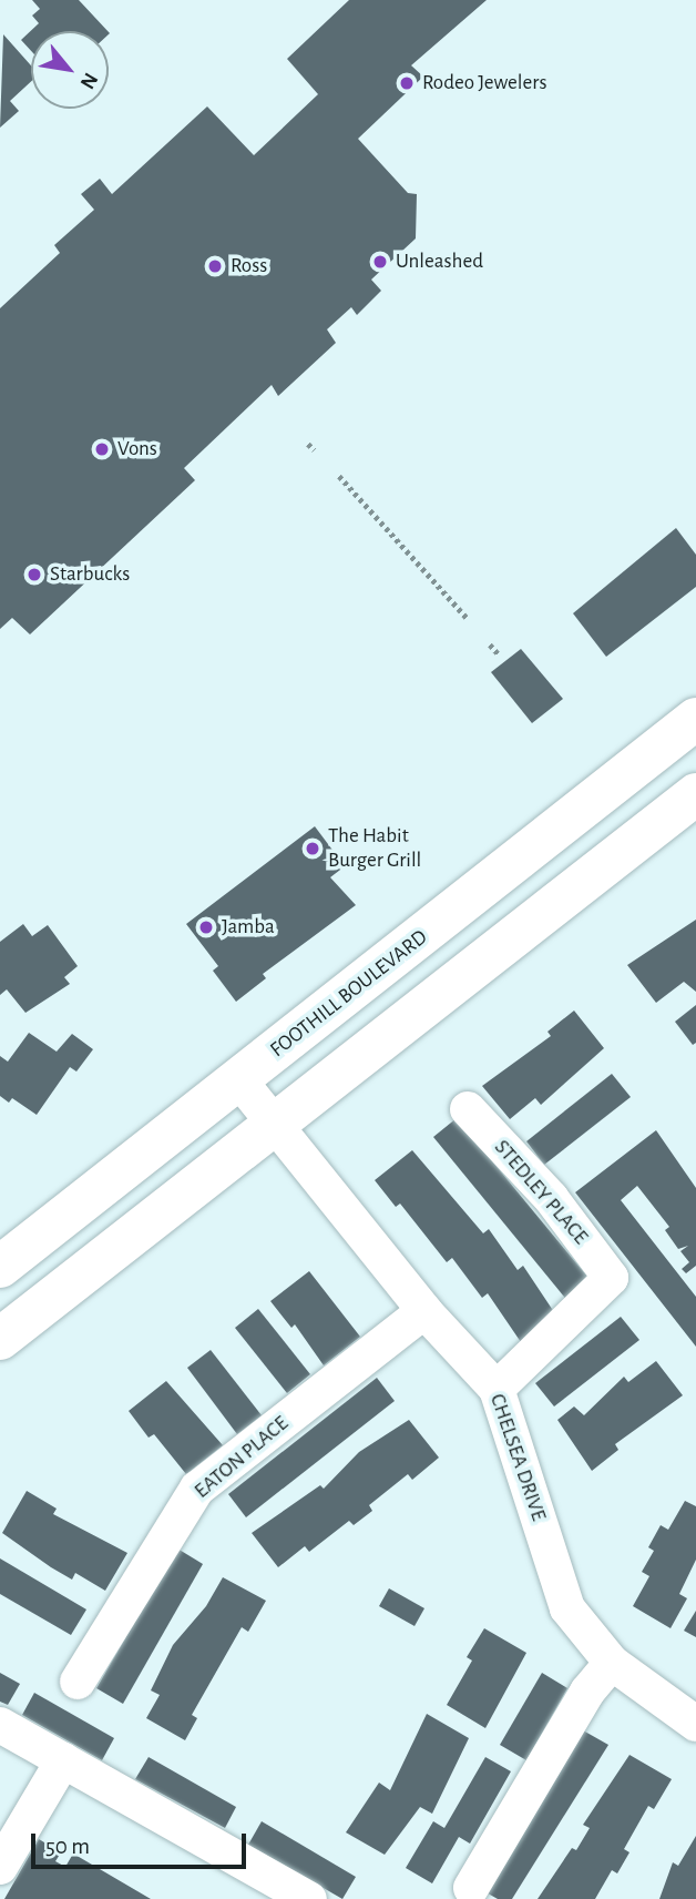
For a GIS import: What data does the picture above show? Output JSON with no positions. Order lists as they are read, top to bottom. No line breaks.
{"streets":{"main road":["FOOTHILL BOULEVARD"],"street":["STEDLEY PLACE","EATON PLACE","CHELSEA DRIVE"]},"crossings":[["FOOTHILL BOULEVARD","CHELSEA DRIVE"],["STEDLEY PLACE","CHELSEA DRIVE"],["EATON PLACE","CHELSEA DRIVE"]],"places":["Rodeo Jewelers","Unleashed","Ross","Vons","Starbucks","The Habit Burger Grill","Jamba"],"scale_bar":"50 m","north":"bottom right"}
